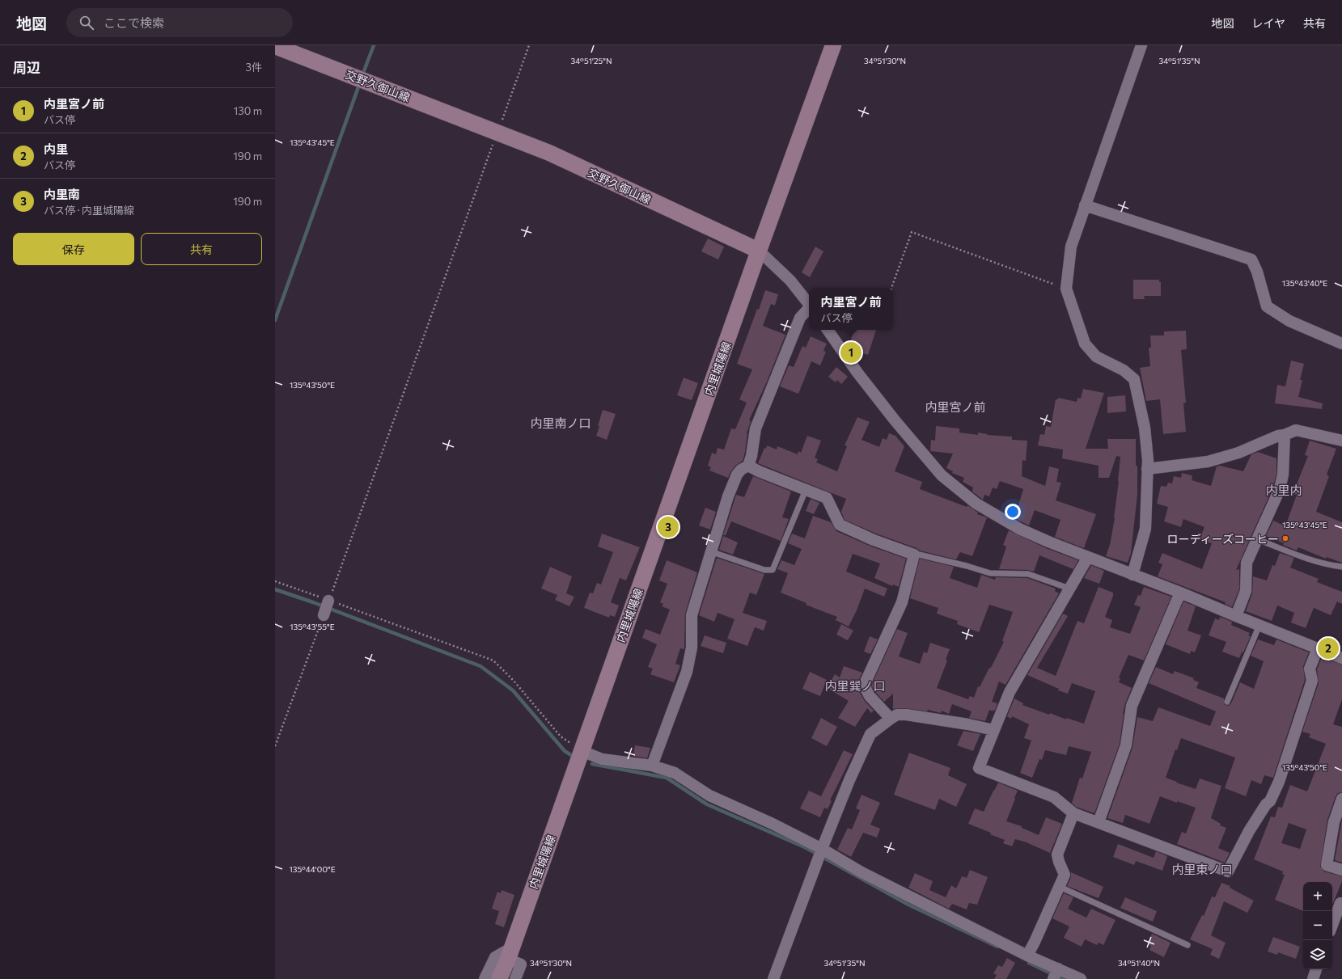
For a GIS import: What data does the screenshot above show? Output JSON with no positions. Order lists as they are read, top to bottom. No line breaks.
{"streets":{"main road":["交野久御山線","内里城陽線"]},"crossings":[["交野久御山線","内里城陽線"]],"districts":["内里宮ノ前","内里南ノ口","内里内","内里巽ノ口","内里東ノ口"],"places":["ローディーズコーヒー"],"page":{"header":"地図","search":"ここで検索","nav":["地図","レイヤ","共有"],"heading":["周辺","3件"],"list":[{"mark":"1","name":"内里宮ノ前","note":"バス停","value":"130 m"},{"mark":"2","name":"内里","note":"バス停","value":"190 m"},{"mark":"3","name":"内里南","note":"バス停 · 内里城陽線","value":"190 m"}],"buttons":["保存","共有"],"popup":["内里宮ノ前","バス停"],"pins":["1","3","2"],"map_buttons":["+","−"]},"coordinates":["34°51'25\"N","34°51'30\"N","34°51'35\"N","135°43'45\"E","135°43'40\"E","135°43'50\"E","135°43'55\"E","135°44'00\"E","34°51'40\"N"]}
